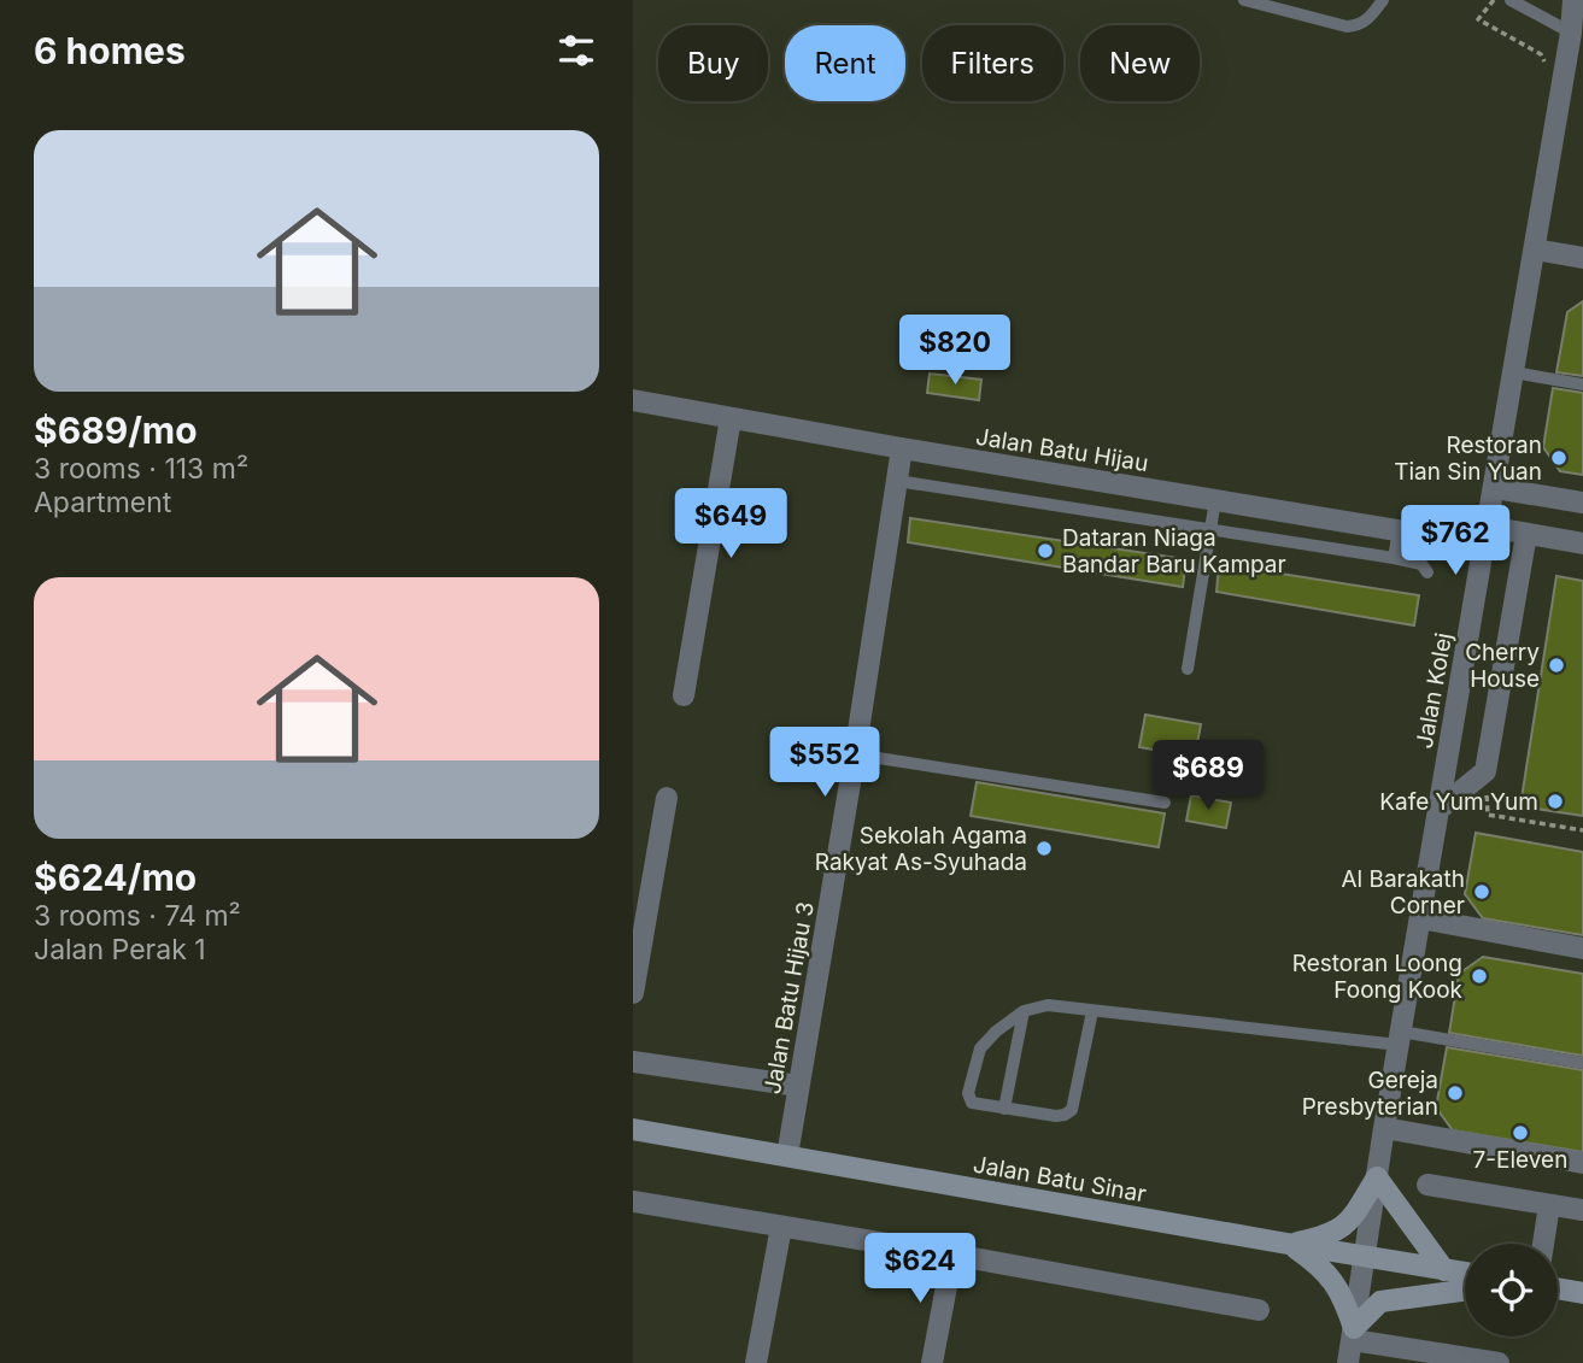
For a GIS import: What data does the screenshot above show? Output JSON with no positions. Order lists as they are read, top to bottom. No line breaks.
{"streets":{"street":["Jalan Batu Hijau","Jalan Kolej","Jalan Batu Hijau 3","Jalan Batu Sinar"]},"crossings":[["Jalan Batu Hijau","Jalan Kolej"],["Jalan Batu Hijau","Jalan Batu Hijau 3"],["Jalan Kolej","Jalan Batu Sinar"],["Jalan Batu Hijau 3","Jalan Batu Sinar"]],"places":["Restoran Tian Sin Yuan","Dataran Niaga Bandar Baru Kampar","Cherry House","Kafe Yum Yum","Sekolah Agama Rakyat As-Syuhada","Al Barakath Corner","Restoran Loong Foong Kook","Gereja Presbyterian","7-Eleven"],"page":{"heading":"6 homes","chip":["Buy","Rent","Filters","New"],"list":[{"name":"$689/mo","note":"3 rooms · 113 m² · Apartment"},{"name":"$624/mo","note":"3 rooms · 74 m² · Jalan Perak 1"}],"price":["$820","$649","$762","$552","$689","$624"]}}
